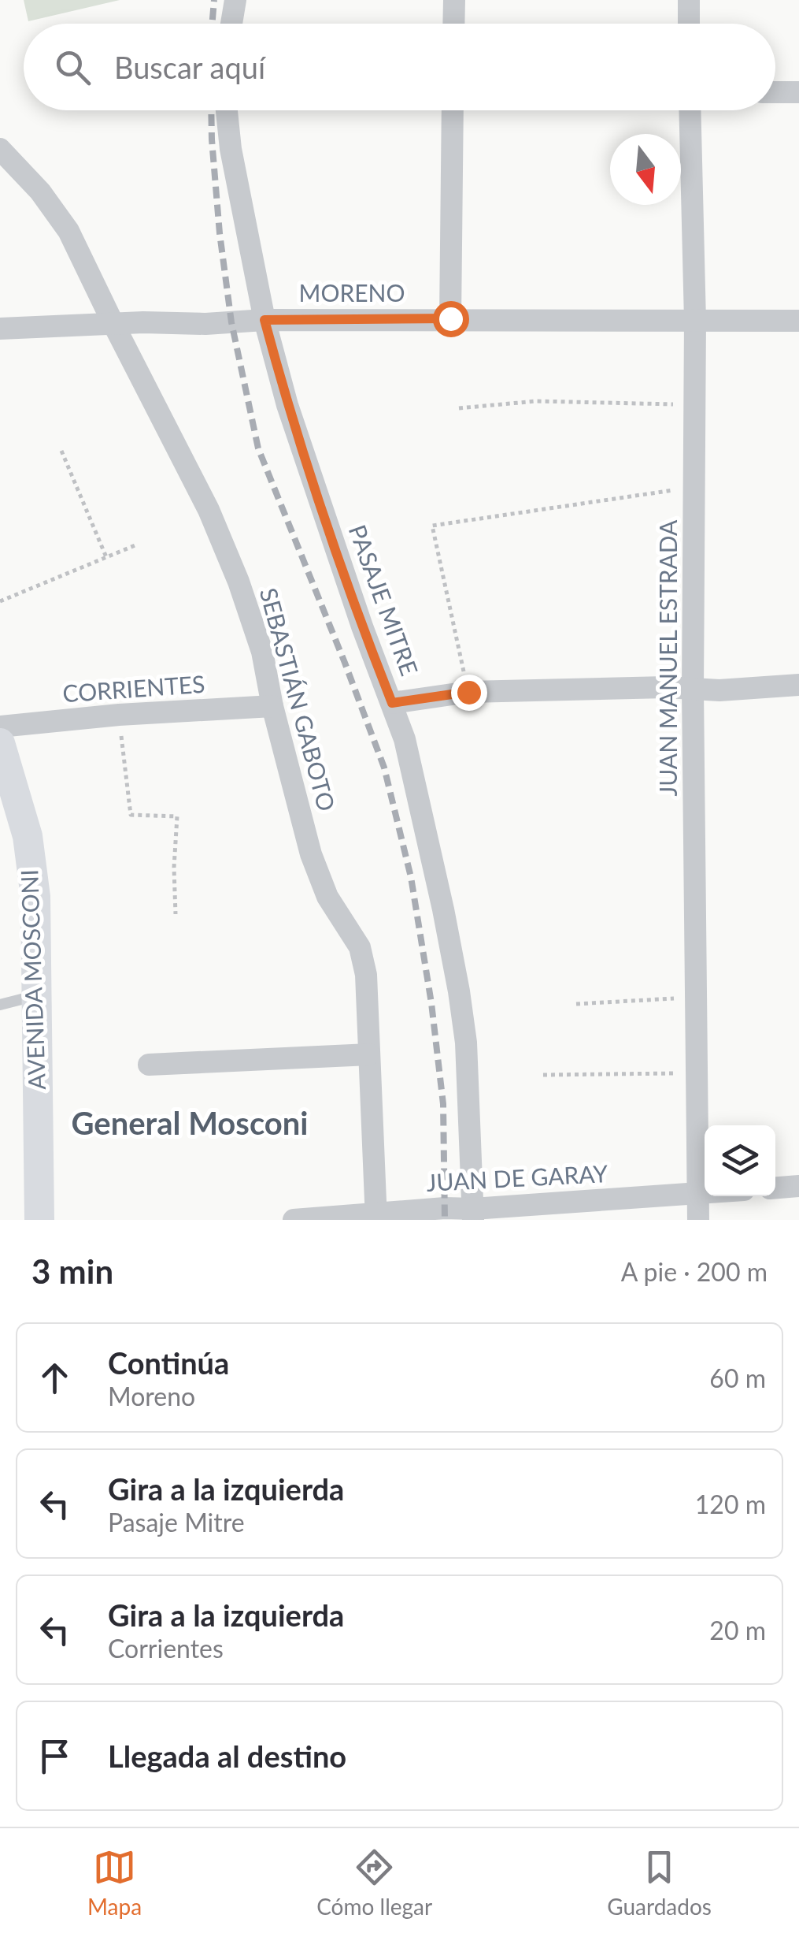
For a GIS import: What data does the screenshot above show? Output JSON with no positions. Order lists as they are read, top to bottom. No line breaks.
{"streets":{"street":["MORENO","PASAJE MITRE","JUAN MANUEL ESTRADA","CORRIENTES","SEBASTIÁN GABOTO","AVENIDA MOSCONI","JUAN DE GARAY"]},"crossings":[["MORENO","PASAJE MITRE"],["MORENO","JUAN MANUEL ESTRADA"],["MORENO","SEBASTIÁN GABOTO"],["PASAJE MITRE","JUAN DE GARAY"],["JUAN MANUEL ESTRADA","JUAN DE GARAY"],["CORRIENTES","SEBASTIÁN GABOTO"],["SEBASTIÁN GABOTO","JUAN DE GARAY"]],"districts":["General Mosconi"],"north":"bottom","page":{"search":"Buscar aquí","heading":["3 min","A pie · 200 m"],"list":[["Continúa","Moreno","60 m"],["Gira a la izquierda","Pasaje Mitre","120 m"],["Gira a la izquierda","Corrientes","20 m"],"Llegada al destino"],"nav":["Mapa","Cómo llegar","Guardados"]}}
